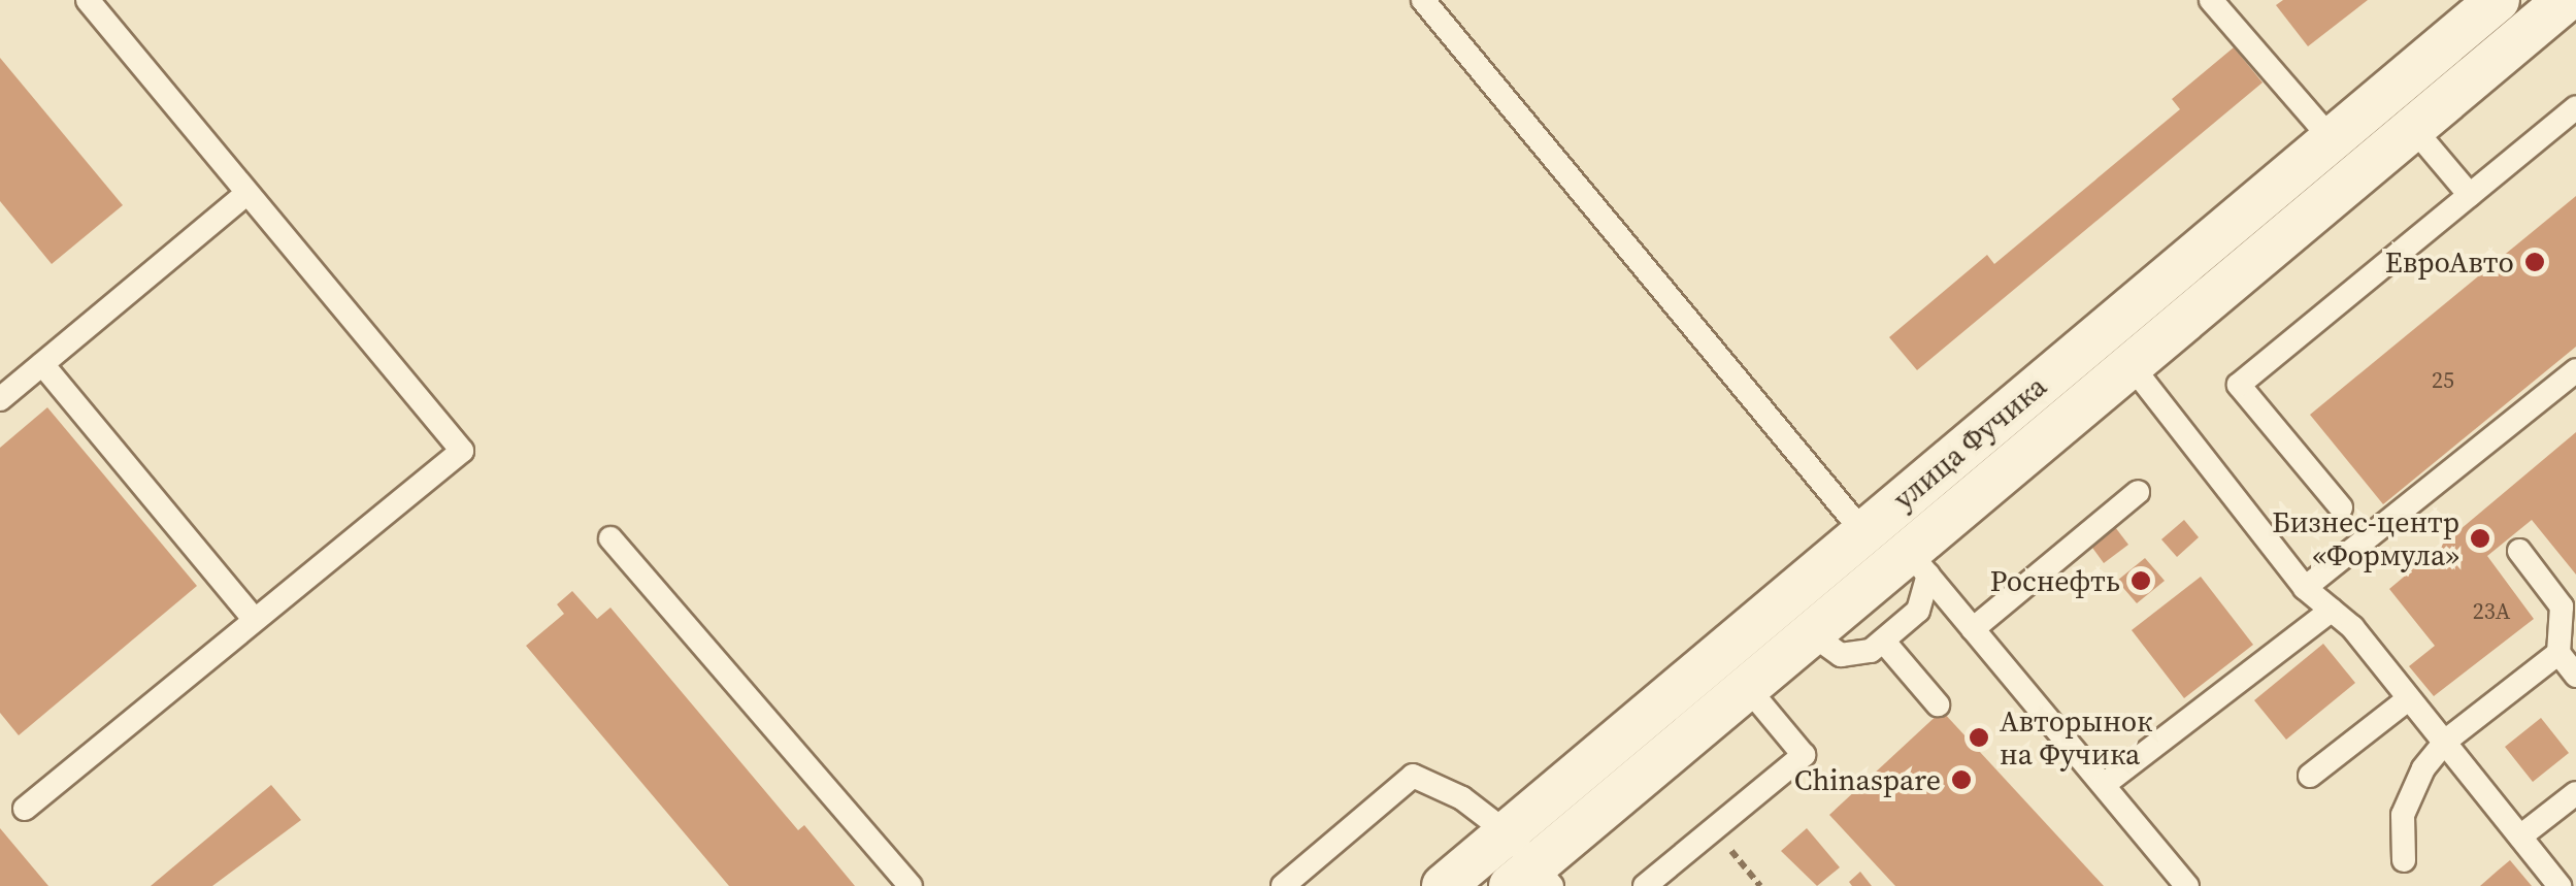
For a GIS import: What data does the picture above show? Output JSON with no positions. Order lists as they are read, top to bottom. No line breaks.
{"streets":{"street":["улица Фучика"]},"places":["ЕвроАвто","Бизнес-центр «Формула»","Роснефть","Авторынок на Фучика","Chinaspare"],"house_numbers":["25","23А"]}
